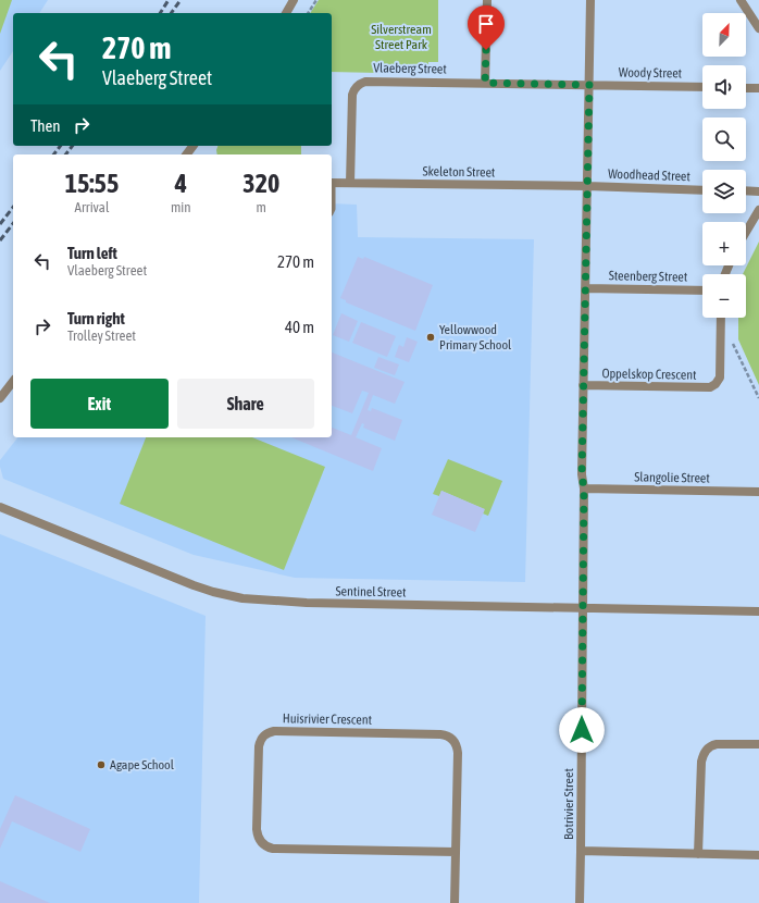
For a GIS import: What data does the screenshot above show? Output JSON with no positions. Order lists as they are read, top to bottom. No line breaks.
{"streets":{"street":["Vlaeberg Street","Woody Street","Skeleton Street","Woodhead Street","Steenberg Street","Oppelskop Crescent","Slangolie Street","Sentinel Street","Huisrivier Crescent","Botrivier Street"]},"crossings":[["Vlaeberg Street","Woody Street"],["Vlaeberg Street","Skeleton Street"],["Vlaeberg Street","Botrivier Street"],["Woody Street","Botrivier Street"],["Skeleton Street","Woodhead Street"],["Skeleton Street","Botrivier Street"],["Woodhead Street","Botrivier Street"],["Steenberg Street","Botrivier Street"],["Oppelskop Crescent","Botrivier Street"],["Slangolie Street","Botrivier Street"],["Sentinel Street","Botrivier Street"]],"parks":["Silverstream Street Park"],"places":["Yellowwood Primary School","Agape School"],"north":"top right","page":{"map_buttons":["+","−"],"turn":["270 m","Vlaeberg Street"],"then":"Then","eta":["15:55","Arrival","4","min","320","m"],"list":[{"name":"Turn left","note":"Vlaeberg Street","value":"270 m"},{"name":"Turn right","note":"Trolley Street","value":"40 m"}],"buttons":["Exit","Share"]}}
